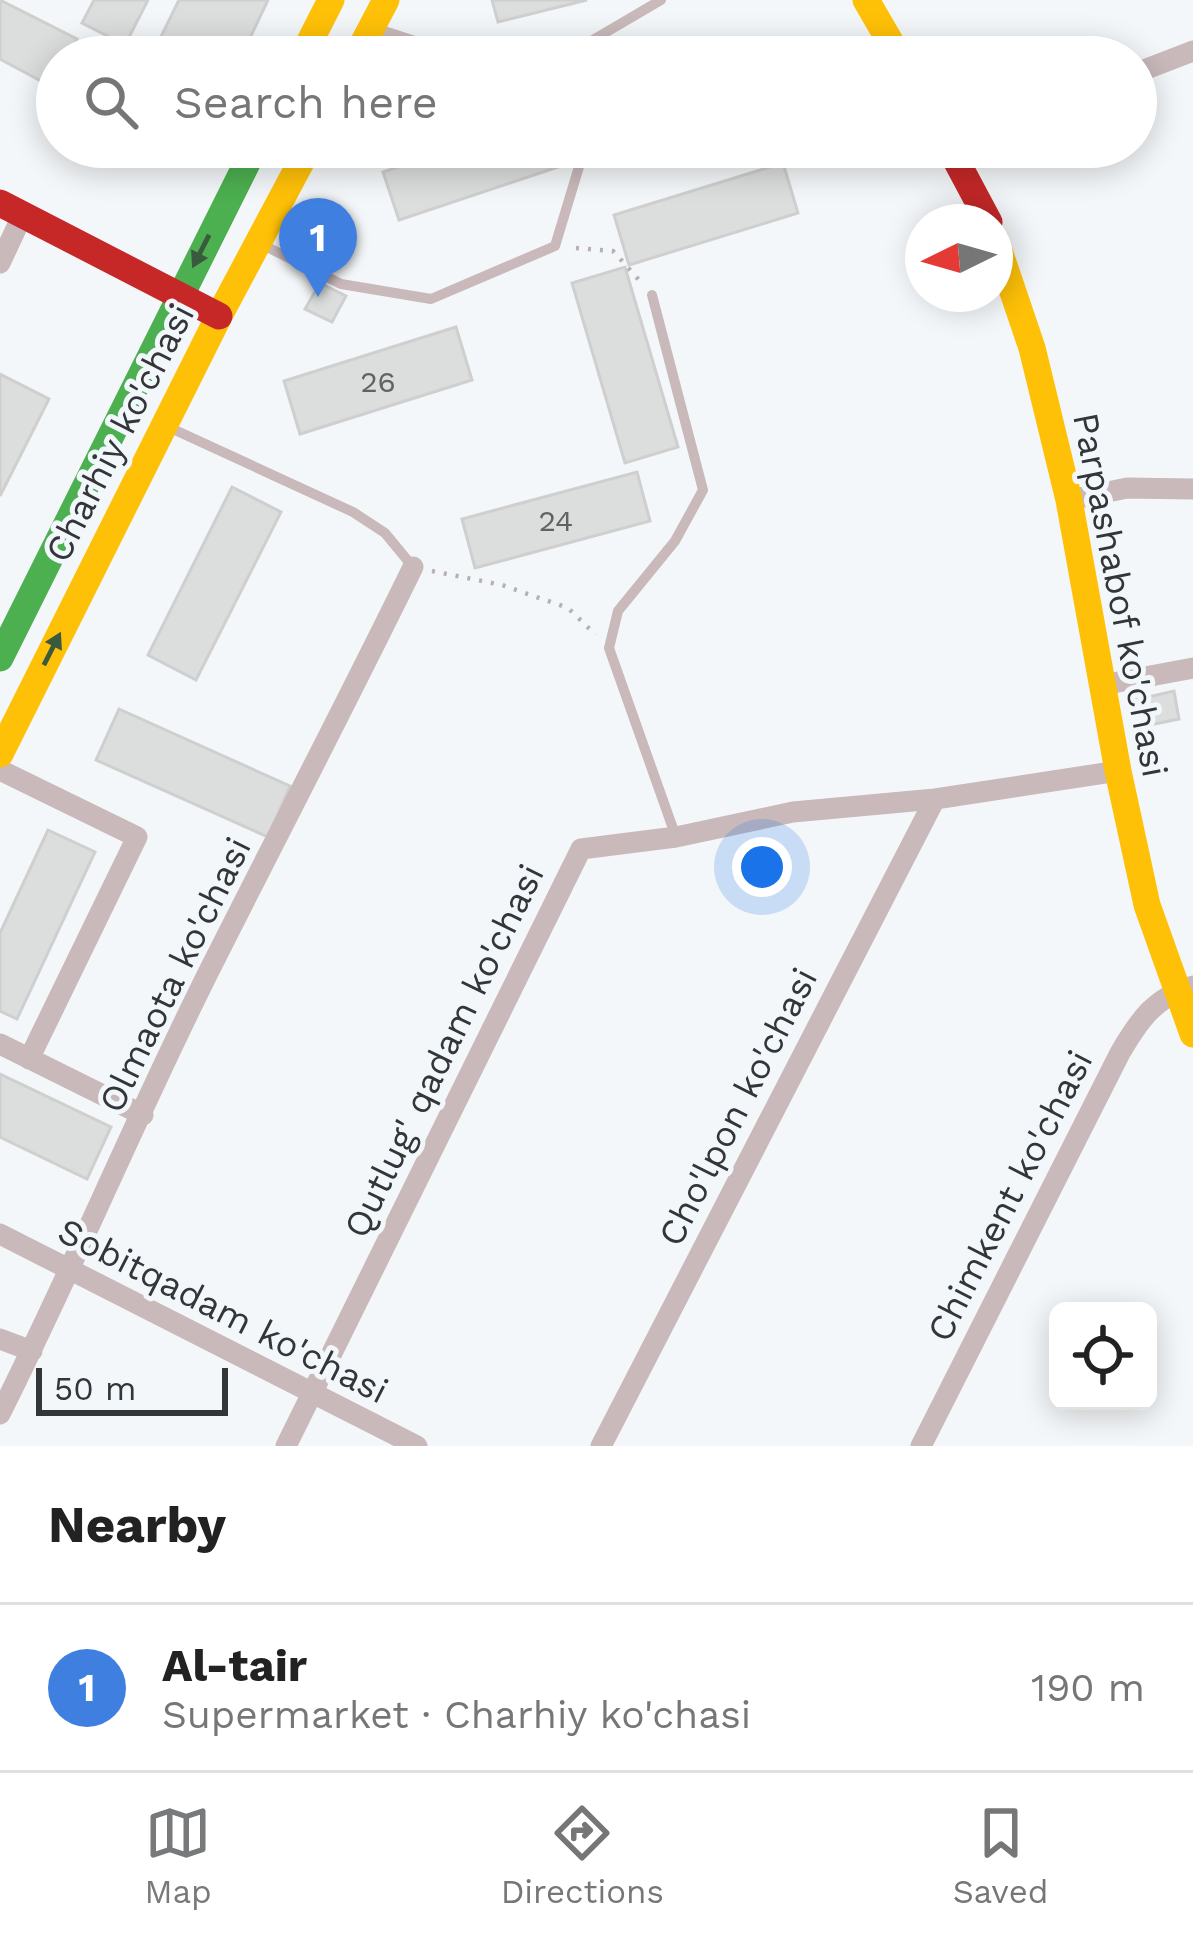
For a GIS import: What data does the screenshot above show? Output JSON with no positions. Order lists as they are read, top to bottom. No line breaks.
{"streets":{"main road":["Charhiy ko'chasi","Parpashabof ko'chasi"],"street":["Olmaota ko'chasi","Qutlug' qadam ko'chasi","Cho'lpon ko'chasi","Chimkent ko'chasi","Sobitqadam ko'chasi"]},"crossings":[["Parpashabof ko'chasi","Qutlug' qadam ko'chasi"],["Parpashabof ko'chasi","Chimkent ko'chasi"],["Olmaota ko'chasi","Sobitqadam ko'chasi"],["Qutlug' qadam ko'chasi","Cho'lpon ko'chasi"],["Qutlug' qadam ko'chasi","Sobitqadam ko'chasi"]],"house_numbers":["26","24"],"scale_bar":"50 m","north":"left","page":{"search":"Search here","pins":"1","scale":"50 m","heading":"Nearby","list":[{"mark":"1","name":"Al-tair","note":"Supermarket · Charhiy ko'chasi","value":"190 m"}],"nav":["Map","Directions","Saved"]}}
